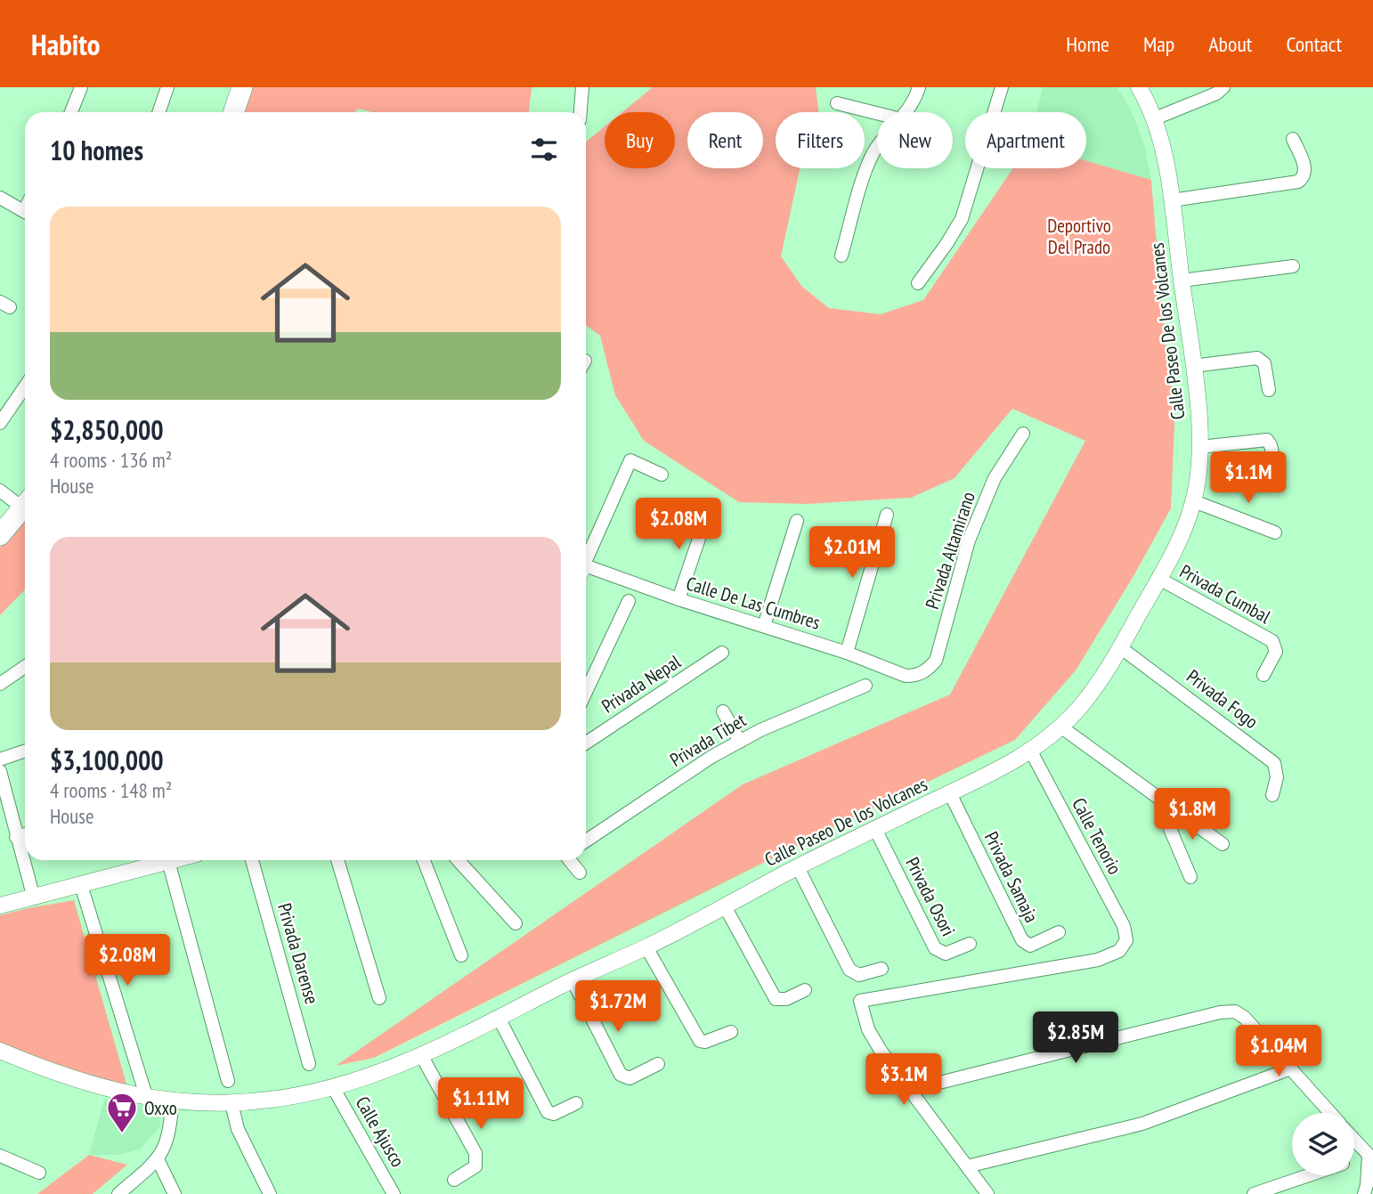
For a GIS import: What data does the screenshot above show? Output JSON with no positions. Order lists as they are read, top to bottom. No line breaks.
{"streets":{"street":["Calle Paseo De los Volcanes","Privada Altamirano","Privada Cumbal","Calle De Las Cumbres","Privada Nepal","Privada Fogo","Privada Tibet","Calle Tenorio","Privada Samaja","Privada Osori","Privada Darense","Calle Ajusco"]},"crossings":[["Calle Paseo De los Volcanes","Privada Cumbal"],["Calle Paseo De los Volcanes","Privada Fogo"],["Calle Paseo De los Volcanes","Calle Tenorio"],["Calle Paseo De los Volcanes","Privada Samaja"],["Calle Paseo De los Volcanes","Privada Osori"],["Calle Paseo De los Volcanes","Calle Ajusco"],["Privada Altamirano","Calle De Las Cumbres"]],"parks":["Deportivo Del Prado"],"places":{"supermarket":["Oxxo"]},"page":{"header":"Habito","nav":["Home","Map","About","Contact"],"chip":["Buy","Rent","Filters","New","Apartment"],"heading":"10 homes","list":[{"name":"$2,850,000","note":"4 rooms · 136 m² · House"},{"name":"$3,100,000","note":"4 rooms · 148 m² · House"}],"price":["$1.1M","$2.08M","$2.01M","$1.8M","$2.08M","$1.72M","$2.85M","$1.04M","$3.1M","$1.11M"]}}
